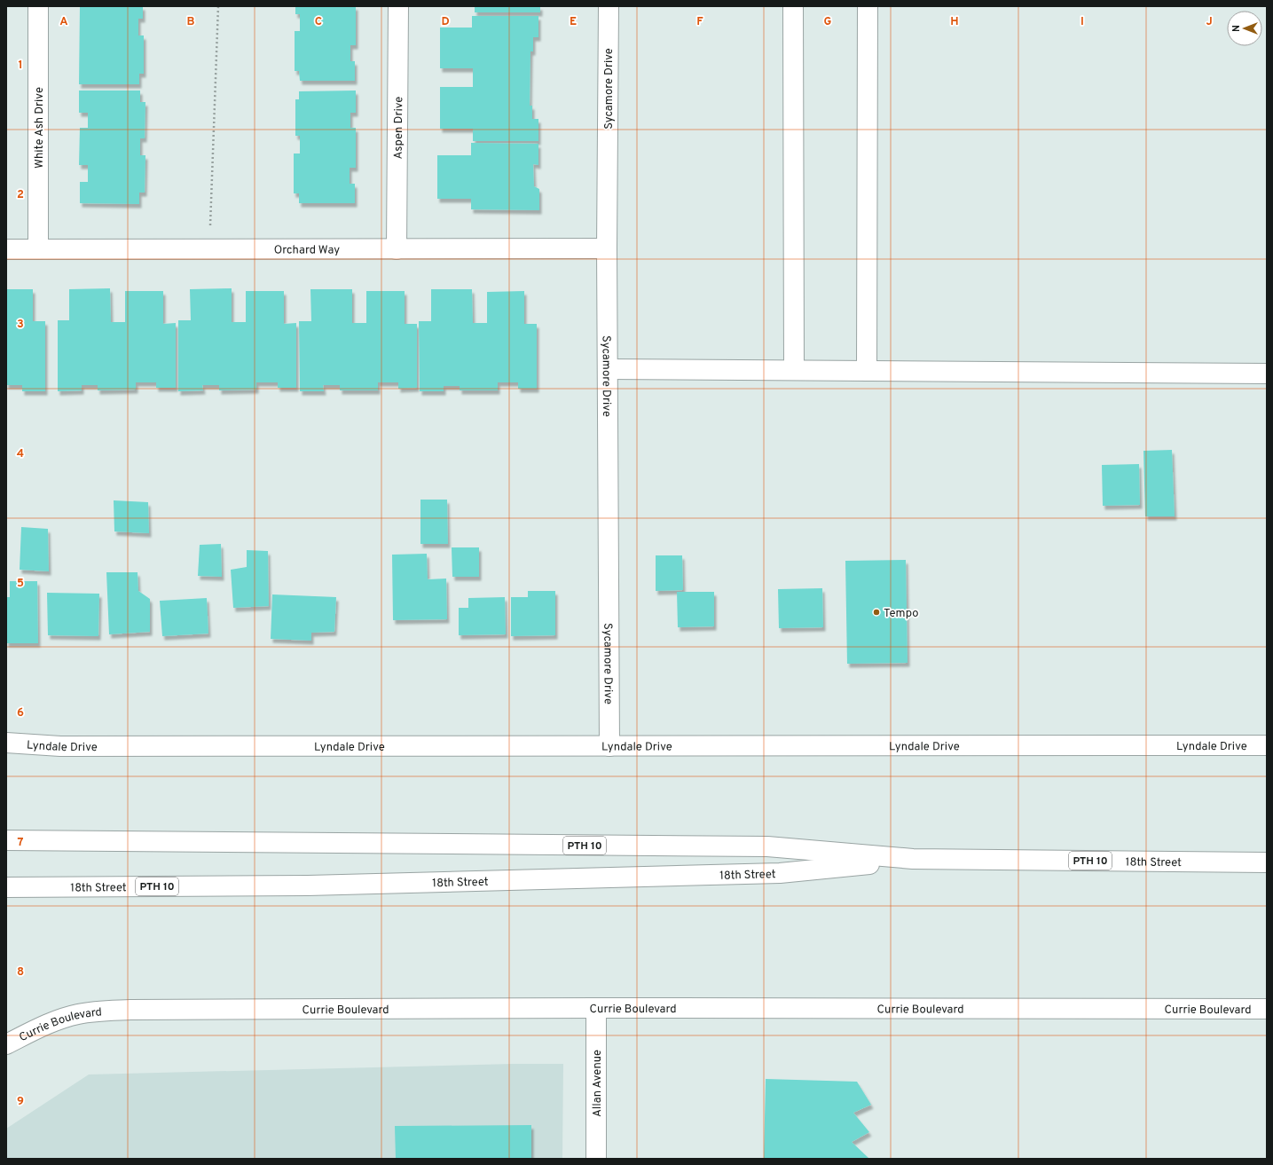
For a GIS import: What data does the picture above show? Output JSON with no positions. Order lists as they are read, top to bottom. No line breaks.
{"streets":{"street":["Sycamore Drive","White Ash Drive","Aspen Drive","Orchard Way","Lyndale Drive","PTH 10","18th Street","Currie Boulevard","Allan Avenue"]},"crossings":[["Sycamore Drive","Orchard Way"],["Sycamore Drive","Lyndale Drive"],["White Ash Drive","Orchard Way"],["Aspen Drive","Orchard Way"],["Currie Boulevard","Allan Avenue"]],"places":["Tempo"],"north":"left","grid":{"columns":["A","B","C","D","E","F","G","H","I","J"],"rows":["1","2","3","4","5","6","7","8","9"]}}
